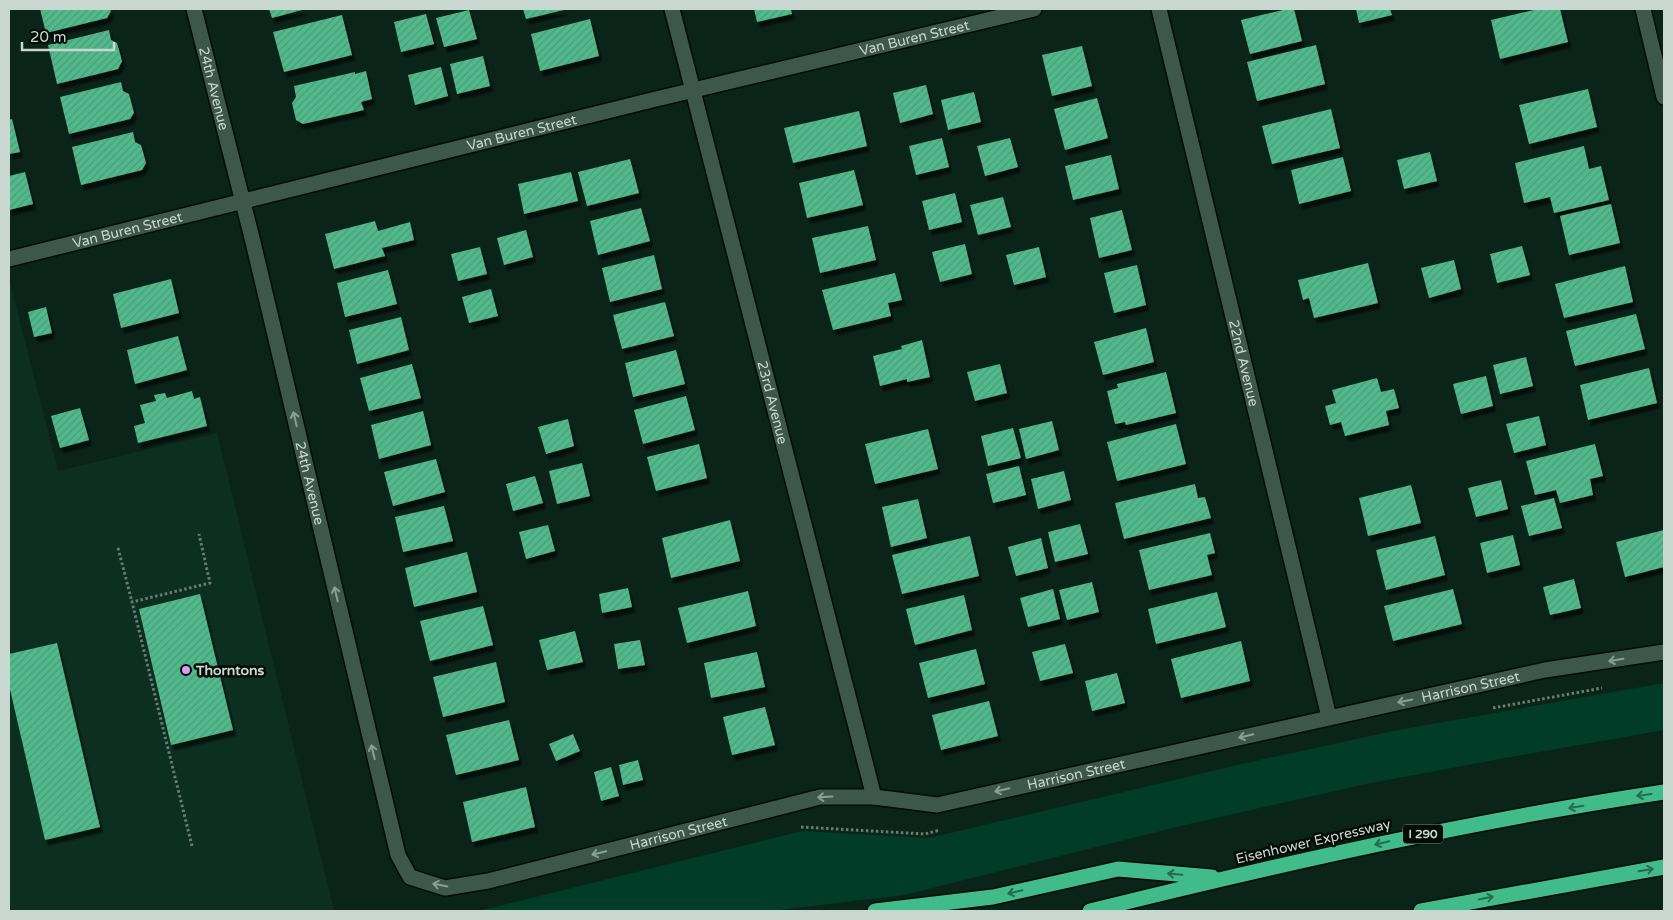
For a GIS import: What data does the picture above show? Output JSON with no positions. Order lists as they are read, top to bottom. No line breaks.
{"streets":{"highway":["I 290","Eisenhower Expressway"],"street":["Van Buren Street","24th Avenue","22nd Avenue","23rd Avenue","Harrison Street"]},"crossings":[["Van Buren Street","24th Avenue"],["Van Buren Street","23rd Avenue"],["24th Avenue","Harrison Street"],["22nd Avenue","Harrison Street"],["23rd Avenue","Harrison Street"]],"one_way":["24th Avenue","Harrison Street"],"places":["Thorntons"],"scale_bar":"20 m"}
